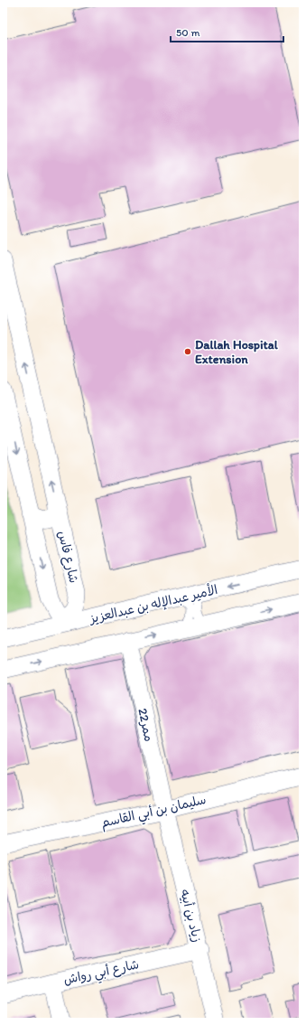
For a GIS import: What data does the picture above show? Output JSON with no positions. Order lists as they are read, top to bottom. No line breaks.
{"streets":{"street":["شارع فاس","الأمير عبدالإله بن عبدالعزيز","ممر22","سليمان بن أبي القاسم","زياد بن أبيه","شارع أبي رواش"]},"crossings":[["ممر22","سليمان بن أبي القاسم"],["ممر22","زياد بن أبيه"],["سليمان بن أبي القاسم","زياد بن أبيه"],["زياد بن أبيه","شارع أبي رواش"]],"places":["Dallah Hospital Extension"],"scale_bar":"50 m"}
